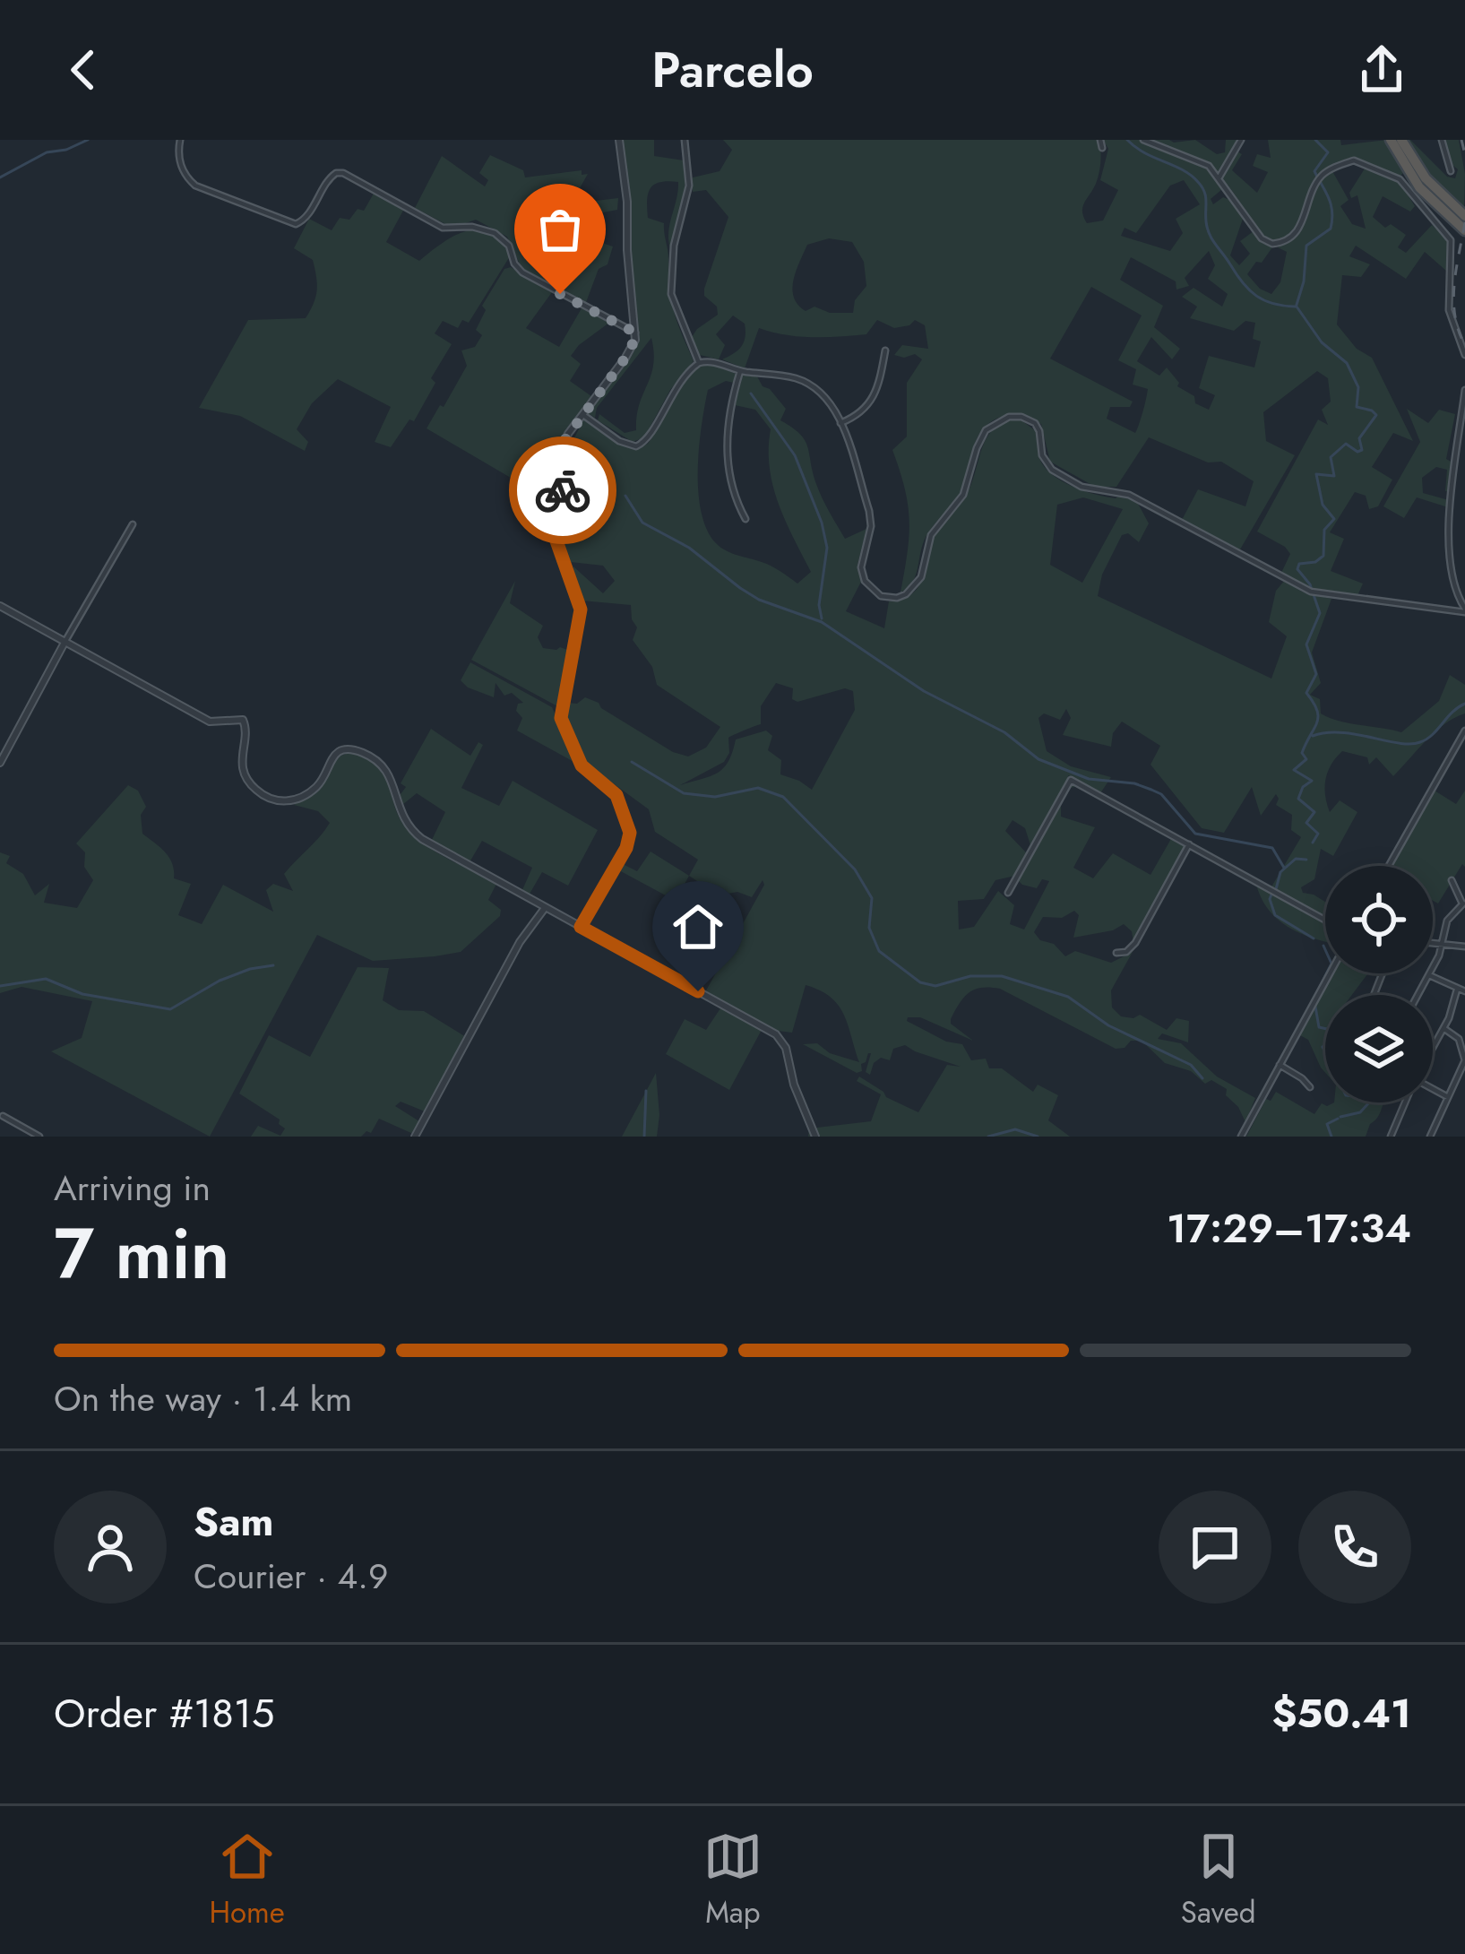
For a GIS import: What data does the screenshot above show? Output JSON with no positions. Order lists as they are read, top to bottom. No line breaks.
{"page":{"header":"Parcelo","heading":["7 min","Arriving in","17:29–17:34"],"panel":["Sam","Courier · 4.9","Order #1815","$50.41"],"bar":"On the way · 1.4 km","tabs":["Home","Map","Saved"]}}
